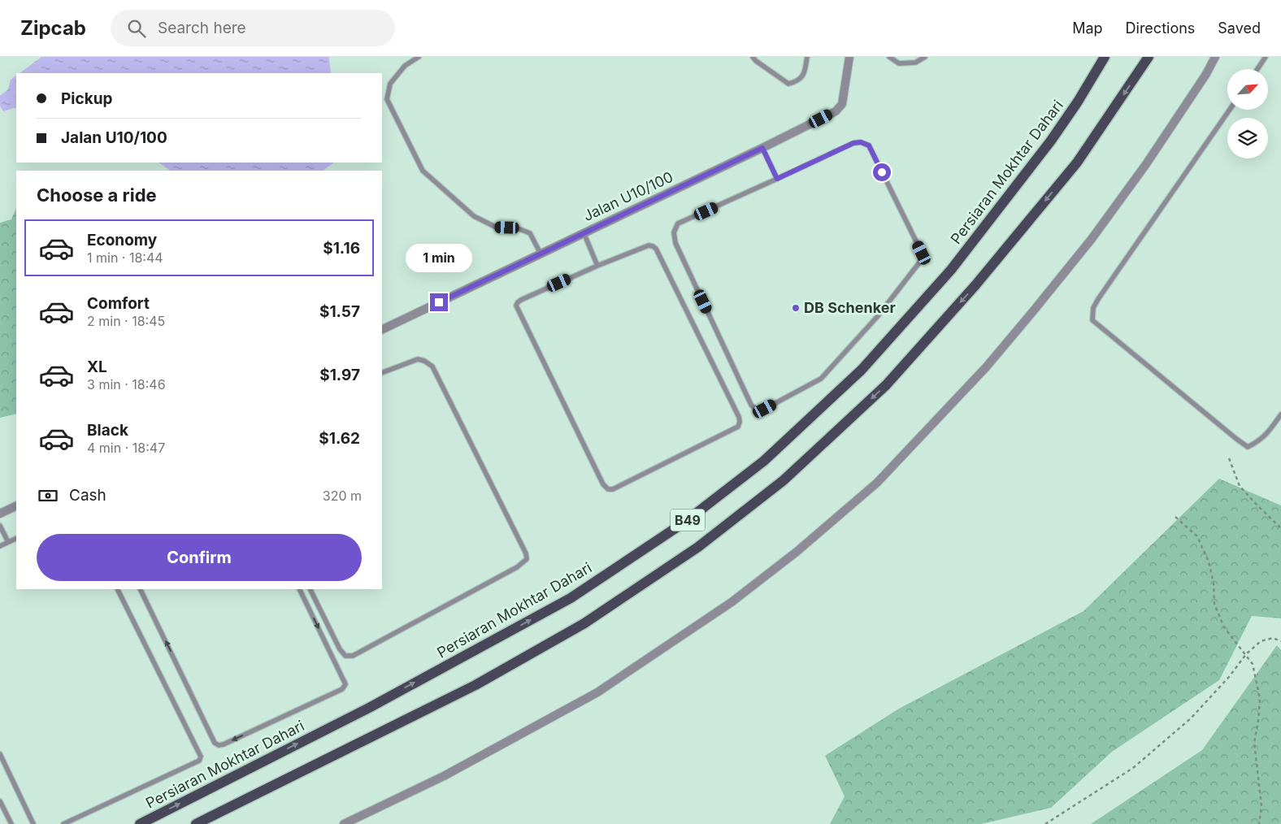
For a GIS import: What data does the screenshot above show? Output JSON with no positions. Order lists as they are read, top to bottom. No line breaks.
{"streets":{"main road":["Persiaran Mokhtar Dahari","B49"],"street":["Jalan U10/100"]},"places":["DB Schenker"],"north":"top right","page":{"header":"Zipcab","search":"Search here","nav":["Map","Directions","Saved"],"banner":["Pickup","Jalan U10/100"],"heading":"Choose a ride","list":[{"name":"Economy","note":"1 min · 18:44","value":"$1.16"},{"name":"Comfort","note":"2 min · 18:45","value":"$1.57"},{"name":"XL","note":"3 min · 18:46","value":"$1.97"},{"name":"Black","note":"4 min · 18:47","value":"$1.62"}],"bubble":"1 min","pay":["Cash","320 m"],"buttons":"Confirm"}}
